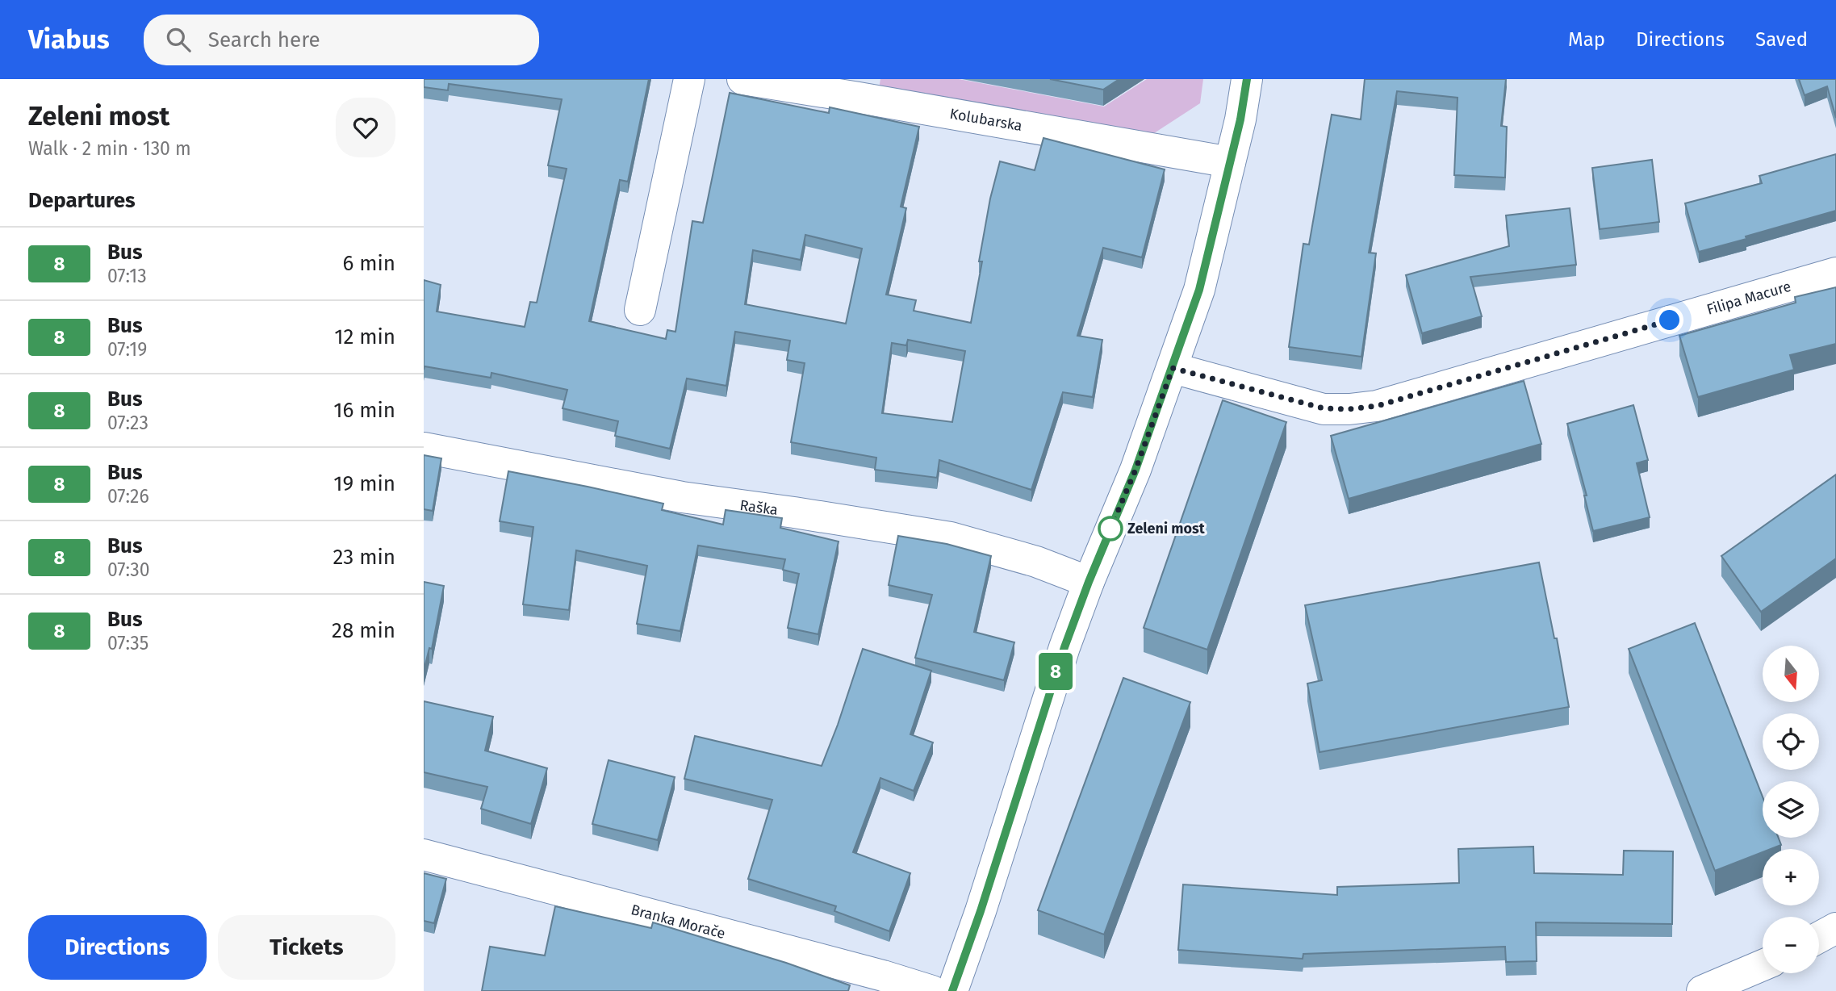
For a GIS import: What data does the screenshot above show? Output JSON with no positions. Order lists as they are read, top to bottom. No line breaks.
{"streets":{"street":["Kolubarska","Filipa Macure","Raška","Branka Morače"]},"places":["Zeleni most"],"lines":["bus line 8"],"north":"bottom","page":{"header":"Viabus","search":"Search here","nav":["Map","Directions","Saved"],"heading":[["Zeleni most","Walk · 2 min · 130 m"],"Departures"],"on_map":"8","list":[{"mark":"8","name":"Bus","note":"07:13","value":"6 min"},{"mark":"8","name":"Bus","note":"07:19","value":"12 min"},{"mark":"8","name":"Bus","note":"07:23","value":"16 min"},{"mark":"8","name":"Bus","note":"07:26","value":"19 min"},{"mark":"8","name":"Bus","note":"07:30","value":"23 min"},{"mark":"8","name":"Bus","note":"07:35","value":"28 min"}],"map_buttons":["+","−"],"buttons":["Directions","Tickets"]}}
